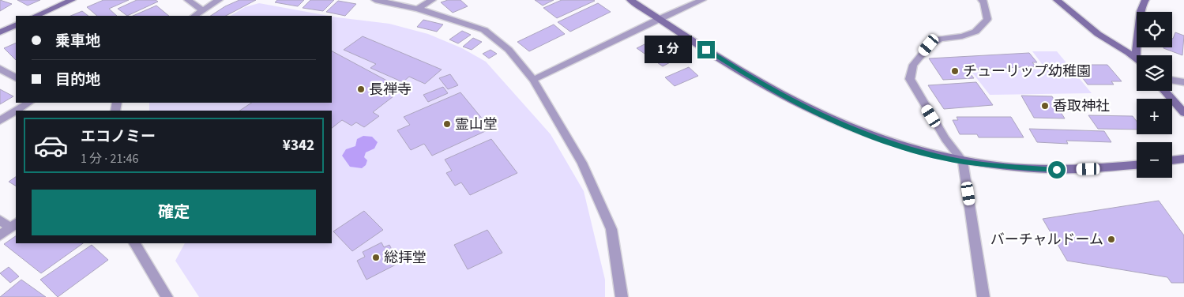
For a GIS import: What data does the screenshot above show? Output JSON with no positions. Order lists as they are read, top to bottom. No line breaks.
{"places":["チューリップ幼稚園","長禅寺","香取神社","霊山堂","バーチャルドーム","総拝堂"],"page":{"map_buttons":["+","−"],"banner":["乗車地","目的地"],"bubble":"1 分","list":[{"name":"エコノミー","note":"1 分 · 21:46","value":"¥342"}],"buttons":"確定"}}
